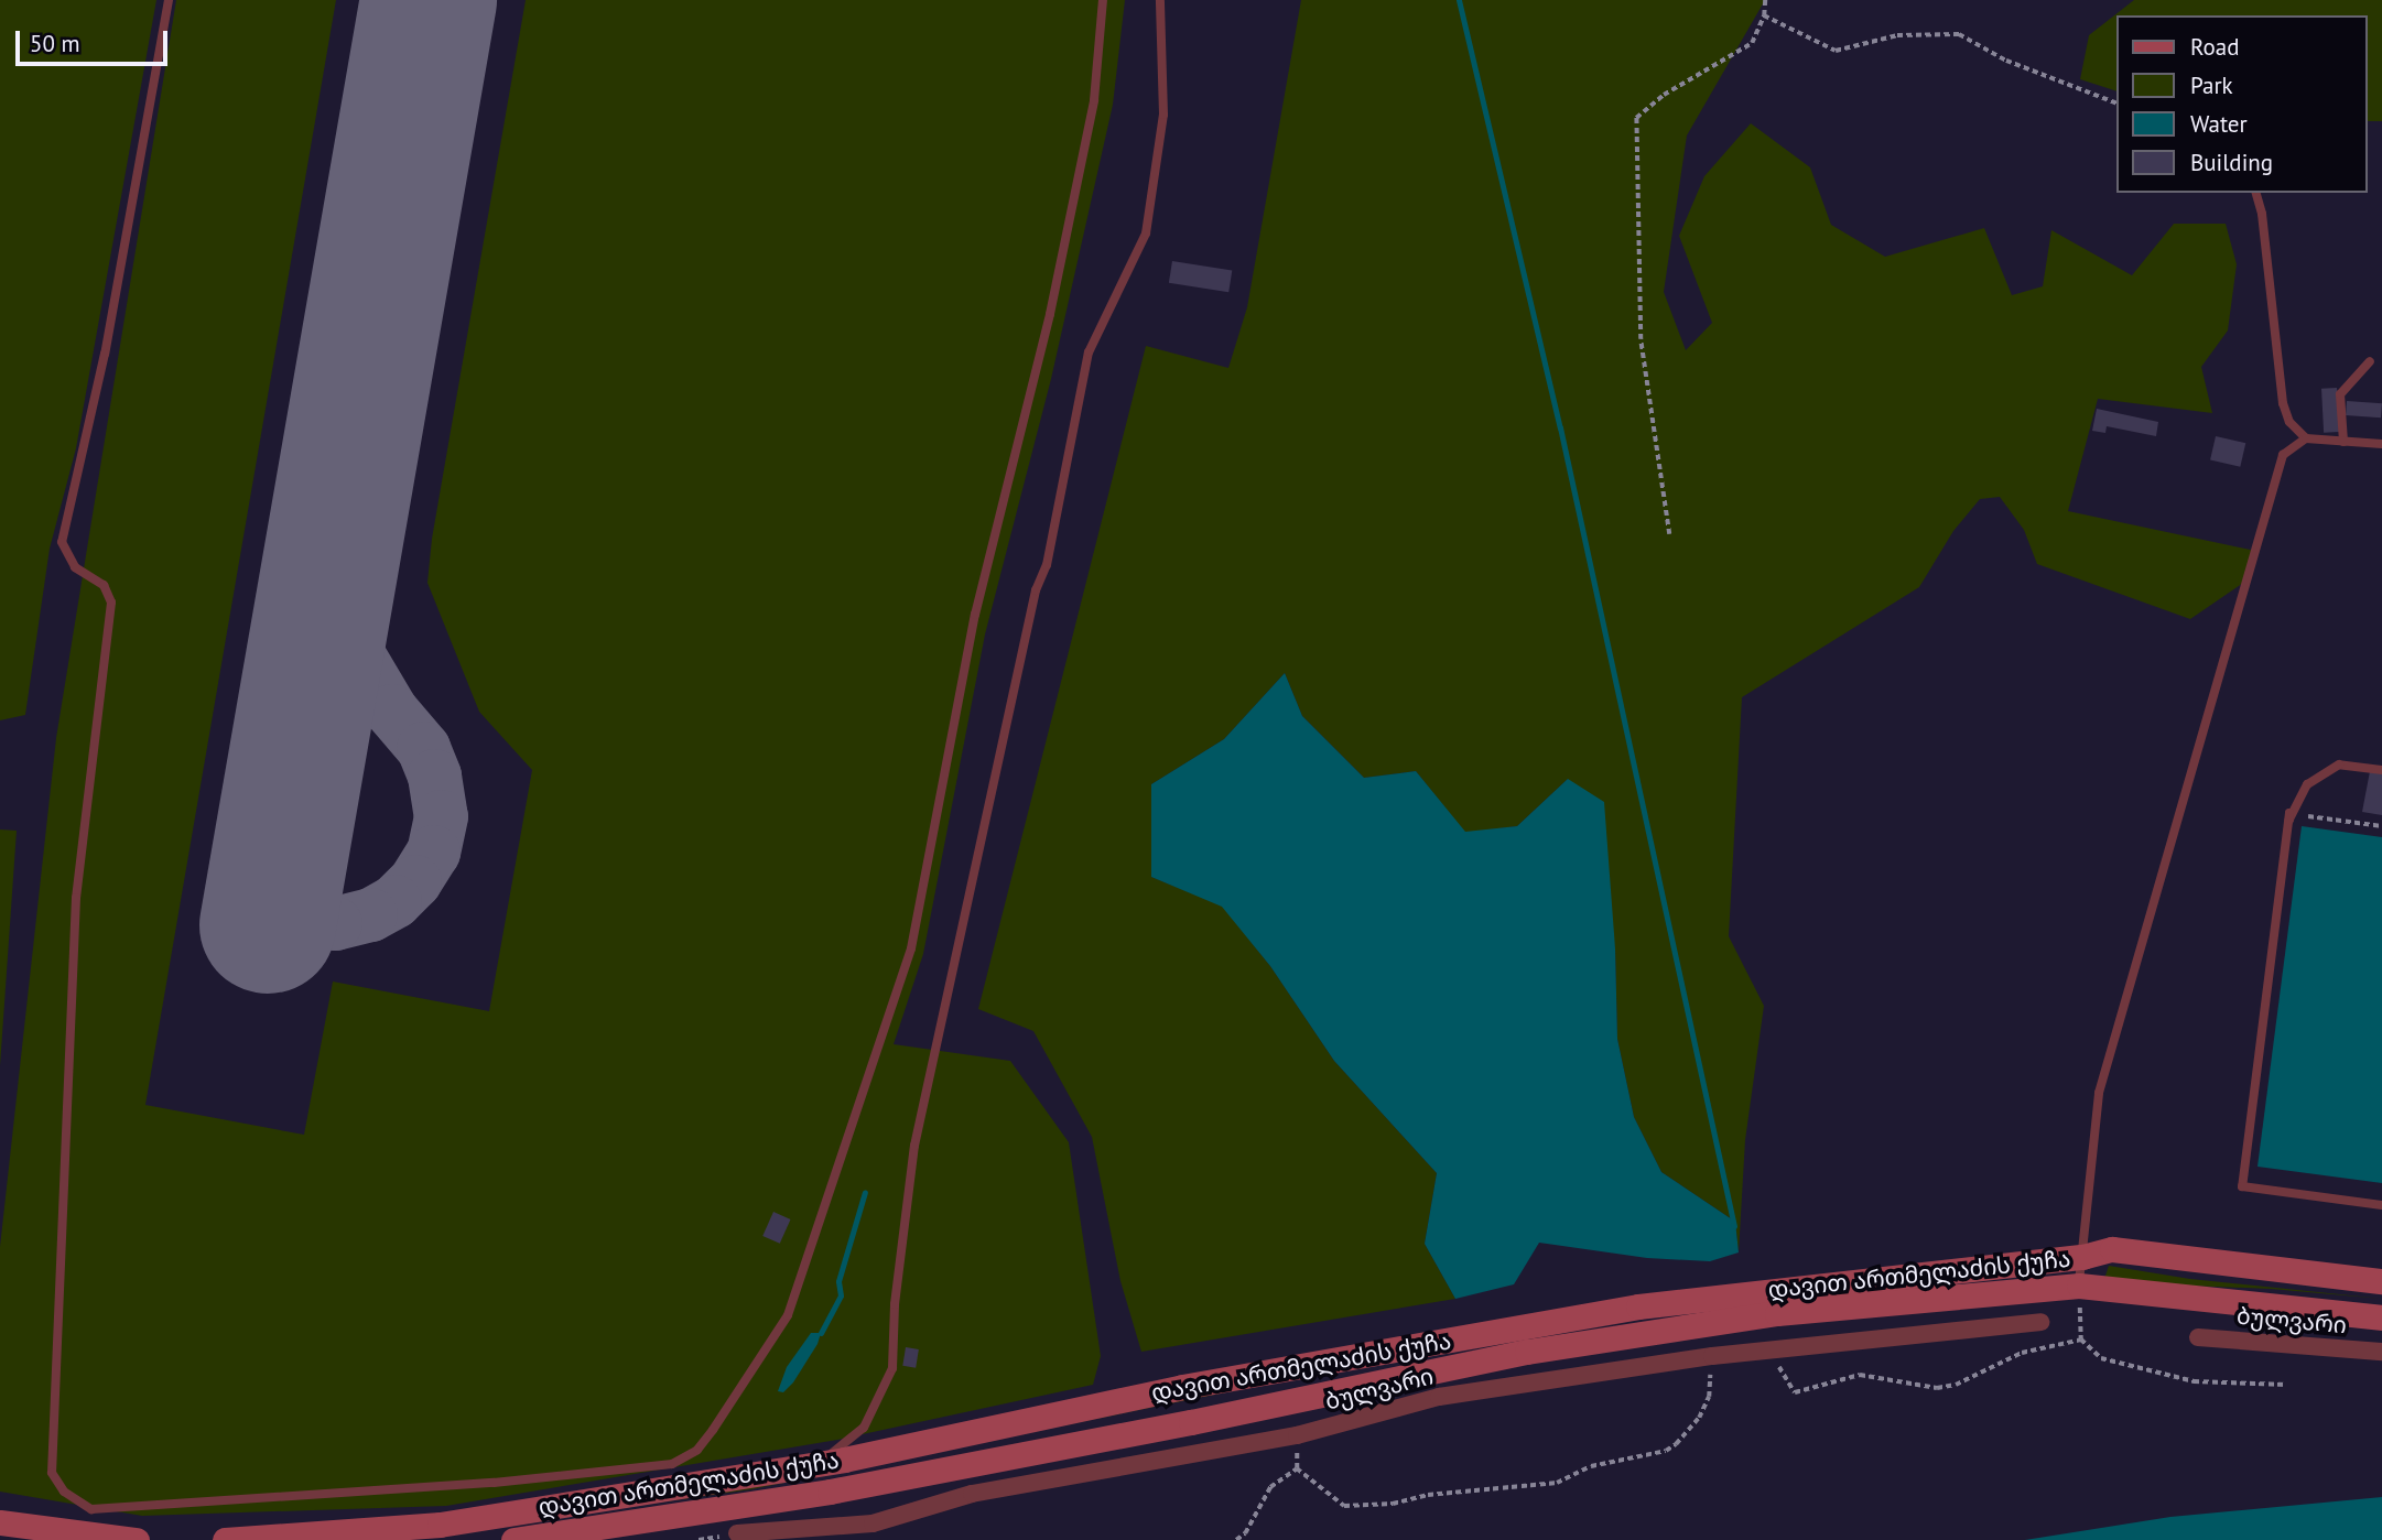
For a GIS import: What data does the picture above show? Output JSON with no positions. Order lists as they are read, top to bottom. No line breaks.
{"streets":{"street":["დავით ართმელაძის ქუჩა","ბულვარი"]},"legend":["Road","Park","Water","Building"],"scale_bar":"50 m"}
